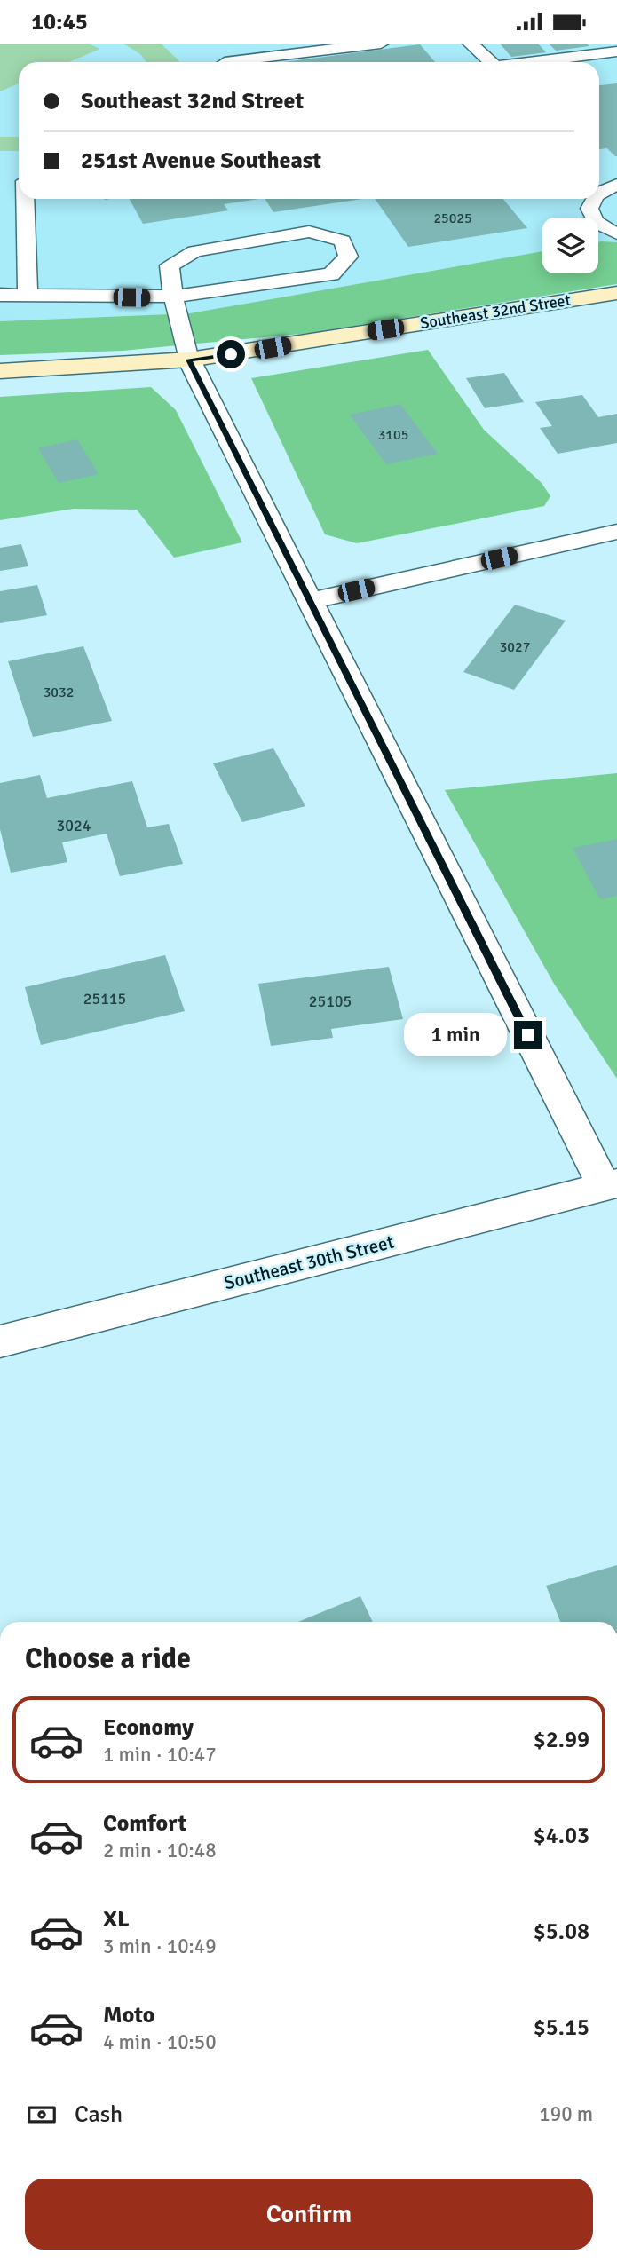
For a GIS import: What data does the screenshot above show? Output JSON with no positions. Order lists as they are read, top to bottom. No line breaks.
{"streets":{"street":["Southeast 32nd Street","Southeast 30th Street"]},"house_numbers":["25025","3105","3027","3032","3024","25115","25105"],"page":{"status":"10:45","banner":["Southeast 32nd Street","251st Avenue Southeast"],"bubble":"1 min","heading":"Choose a ride","list":[{"name":"Economy","note":"1 min · 10:47","value":"$2.99"},{"name":"Comfort","note":"2 min · 10:48","value":"$4.03"},{"name":"XL","note":"3 min · 10:49","value":"$5.08"},{"name":"Moto","note":"4 min · 10:50","value":"$5.15"}],"pay":["Cash","190 m"],"buttons":"Confirm"}}
